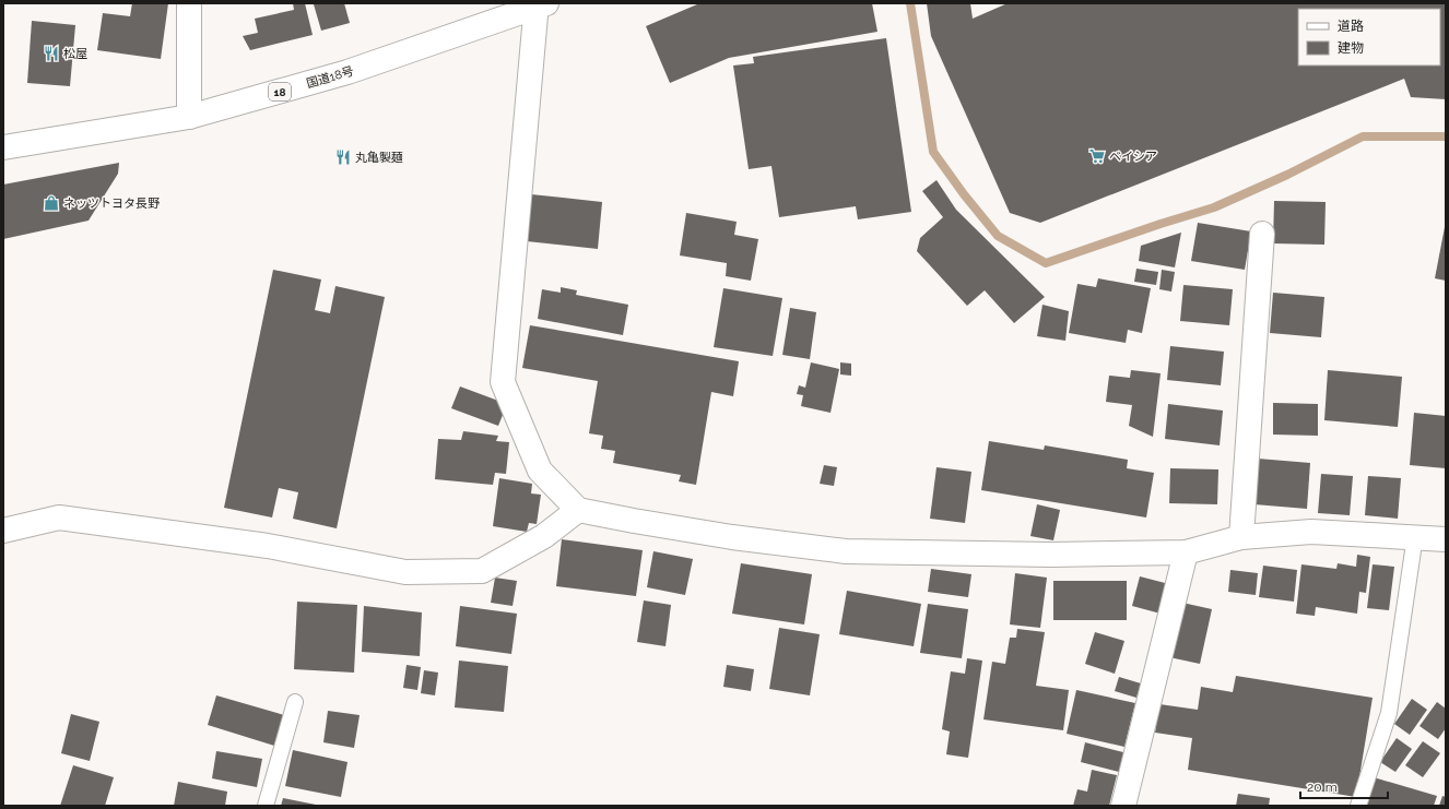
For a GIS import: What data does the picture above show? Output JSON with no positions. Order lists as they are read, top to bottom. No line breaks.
{"streets":{"main road":["国道18号","18"]},"places":{"restaurant":["松屋","丸亀製麺"],"supermarket":["ベイシア"],"shop":["ネッツトヨタ長野"]},"legend":["道路","建物"],"scale_bar":"20 m"}
